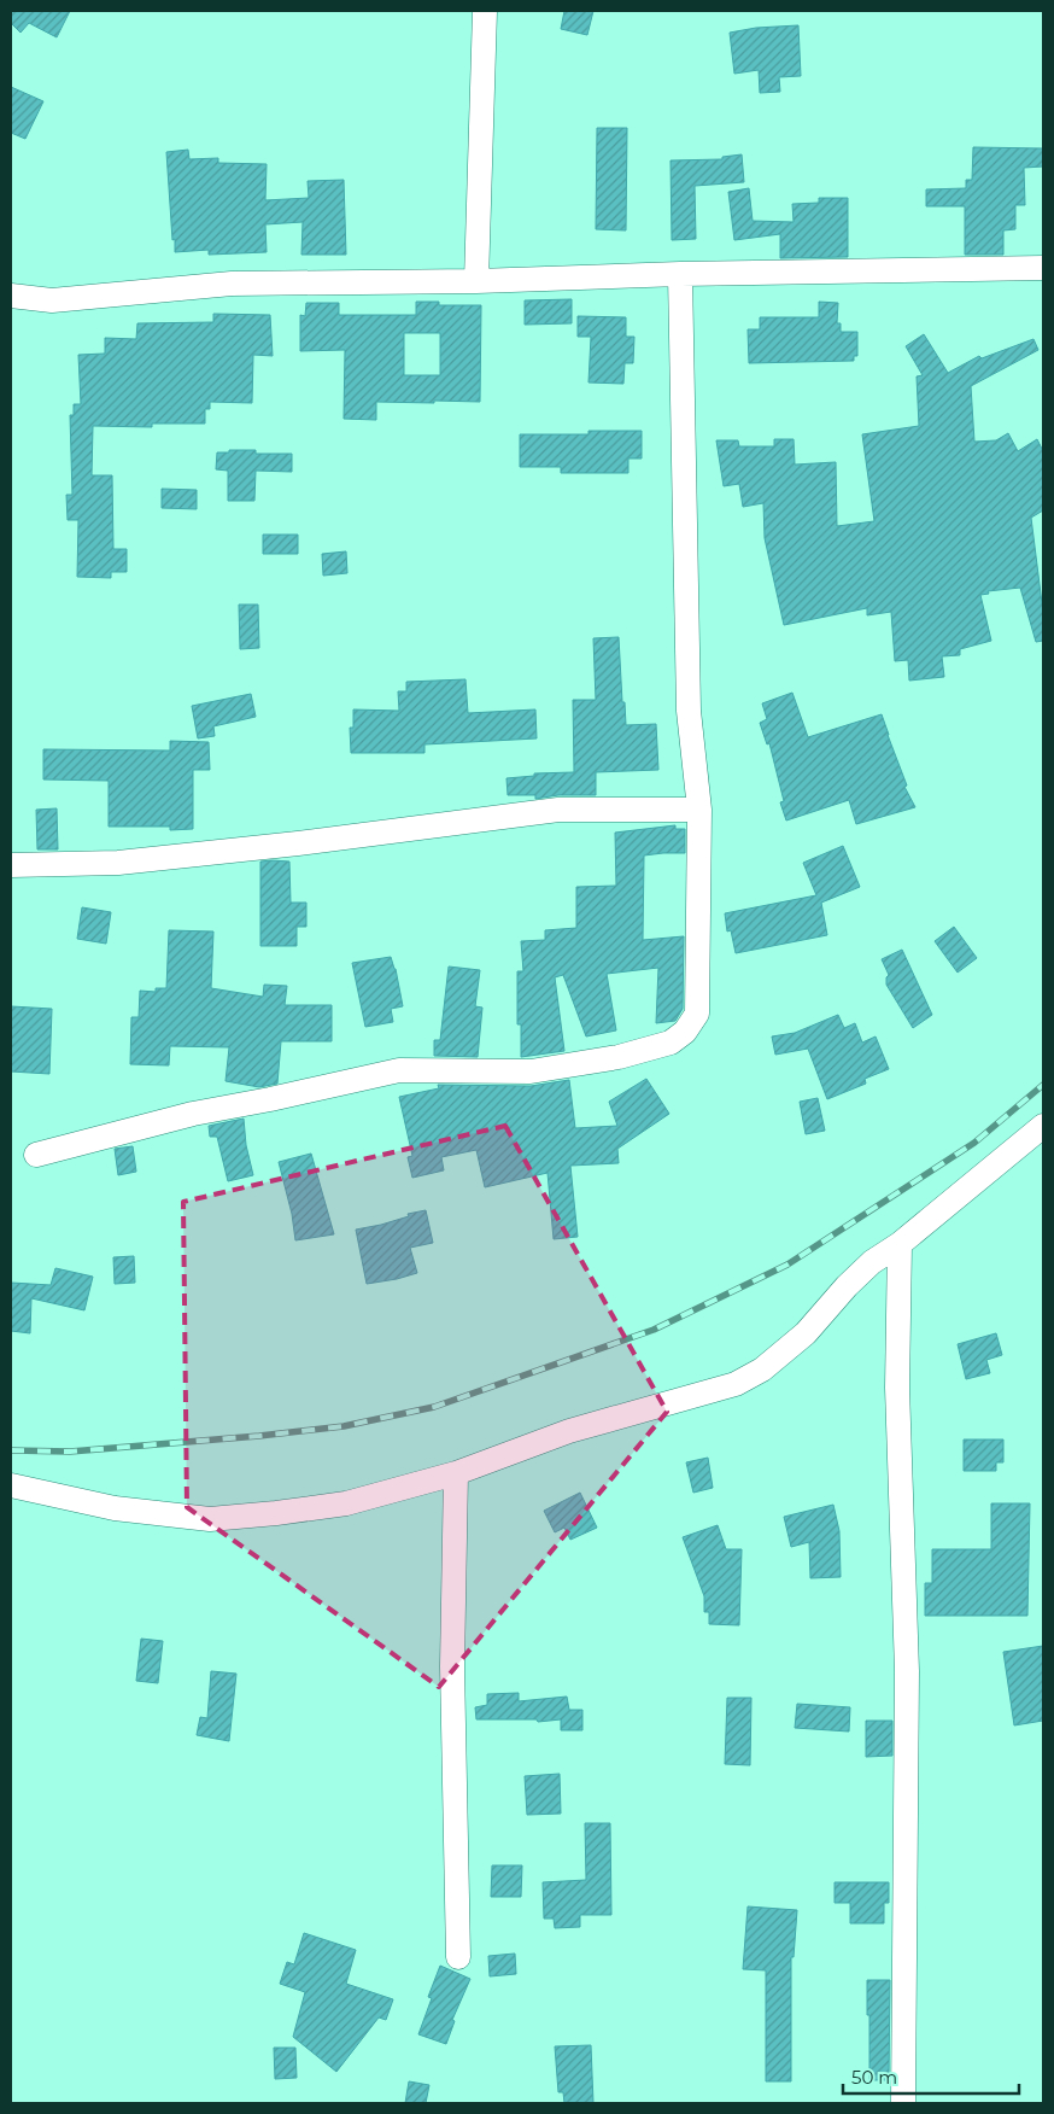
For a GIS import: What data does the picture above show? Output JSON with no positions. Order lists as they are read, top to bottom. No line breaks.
{"scale_bar":"50 m"}
